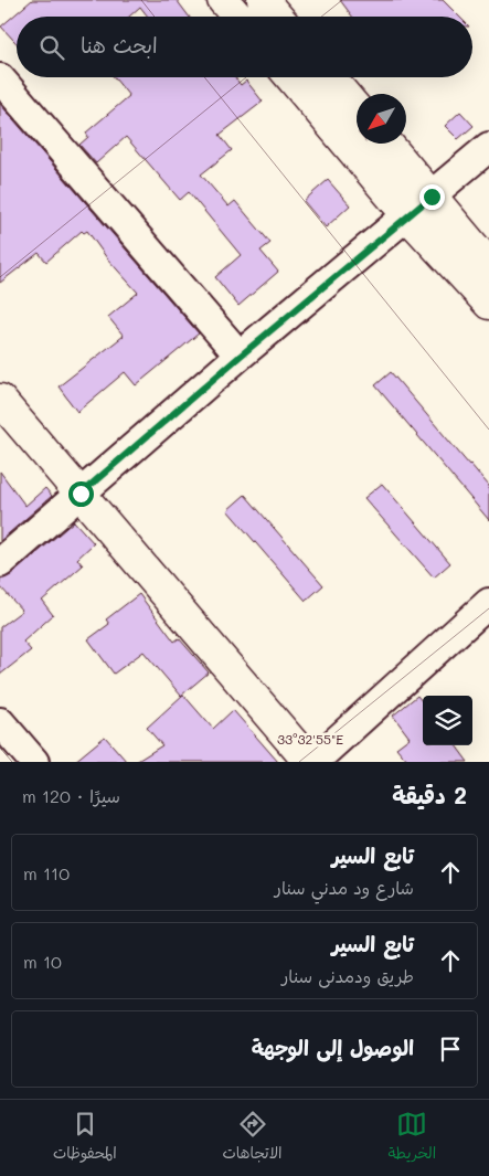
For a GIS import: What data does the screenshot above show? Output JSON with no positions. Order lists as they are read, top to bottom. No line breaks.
{"north":"bottom left","page":{"search":"ابحث هنا","heading":["2 دقيقة","سيرًا · 120 m"],"list":[["تابع السير","شارع ود مدني سنار","110 m"],["تابع السير","طريق ودمدنى سنار","10 m"],"الوصول إلى الوجهة"],"nav":["الخريطة","الاتجاهات","المحفوظات"]},"coordinates":["33°32'55\"E"]}
